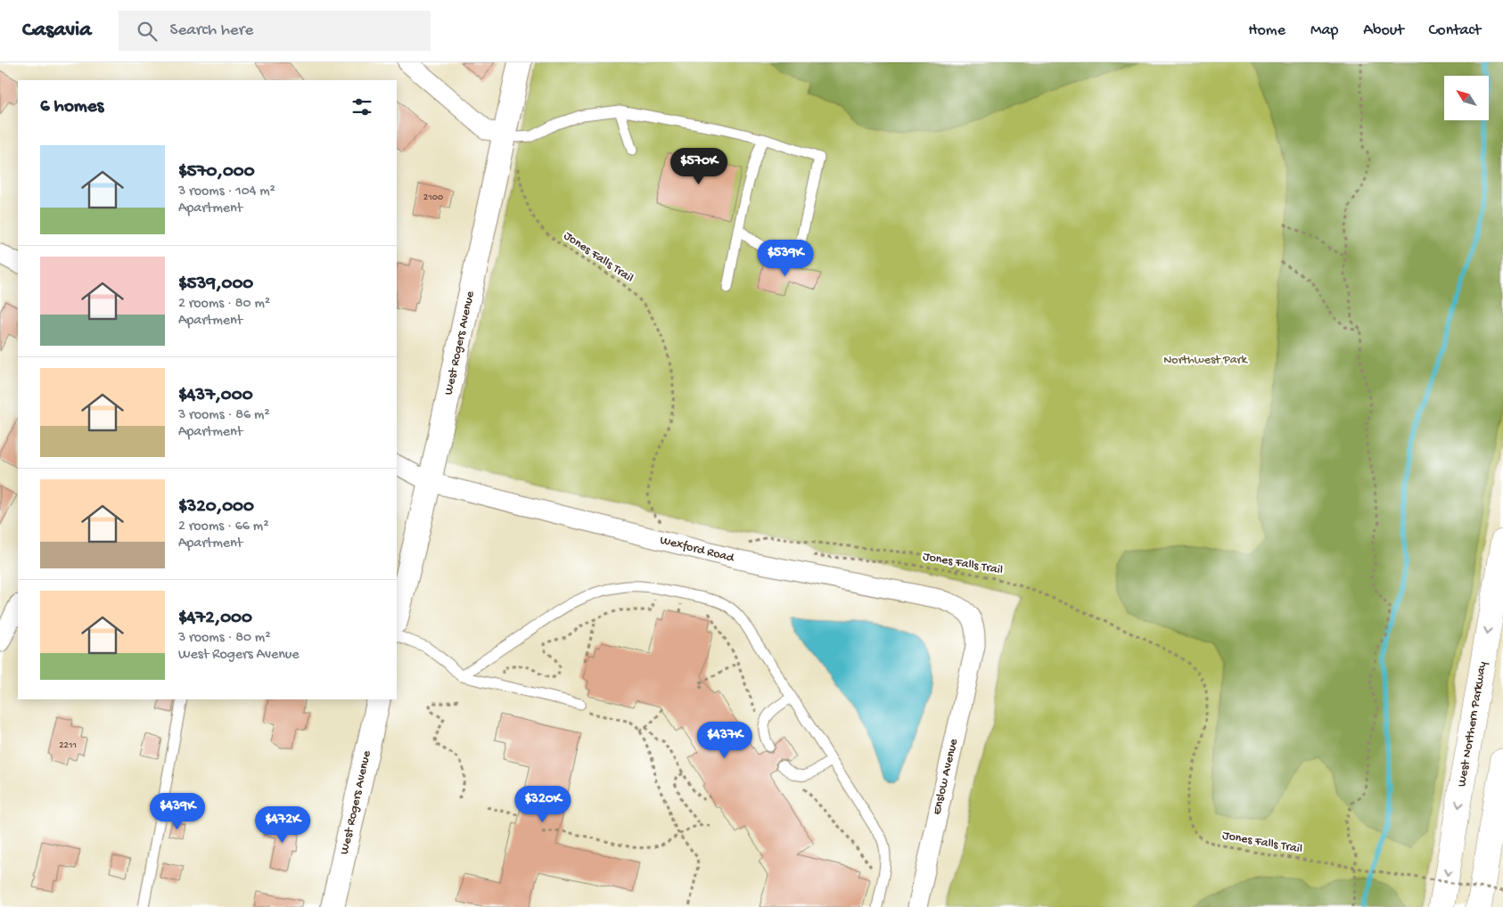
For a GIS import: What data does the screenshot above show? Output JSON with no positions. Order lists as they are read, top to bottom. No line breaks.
{"streets":{"main road":["West Northern Parkway"],"street":["West Rogers Avenue","Wexford Road","Enslow Avenue"],"path":["Jones Falls Trail"]},"crossings":[["West Rogers Avenue","Wexford Road"],["Wexford Road","Enslow Avenue"]],"parks":["Northwest Park"],"house_numbers":["2100","2211"],"north":"top left","page":{"header":"Casavia","search":"Search here","nav":["Home","Map","About","Contact"],"heading":"6 homes","list":[{"name":"$570,000","note":"3 rooms · 104 m² · Apartment"},{"name":"$539,000","note":"2 rooms · 80 m² · Apartment"},{"name":"$437,000","note":"3 rooms · 86 m² · Apartment"},{"name":"$320,000","note":"2 rooms · 66 m² · Apartment"},{"name":"$472,000","note":"3 rooms · 80 m² · West Rogers Avenue"}],"price":["$570K","$539K","$437K","$320K","$439K","$472K"]}}
